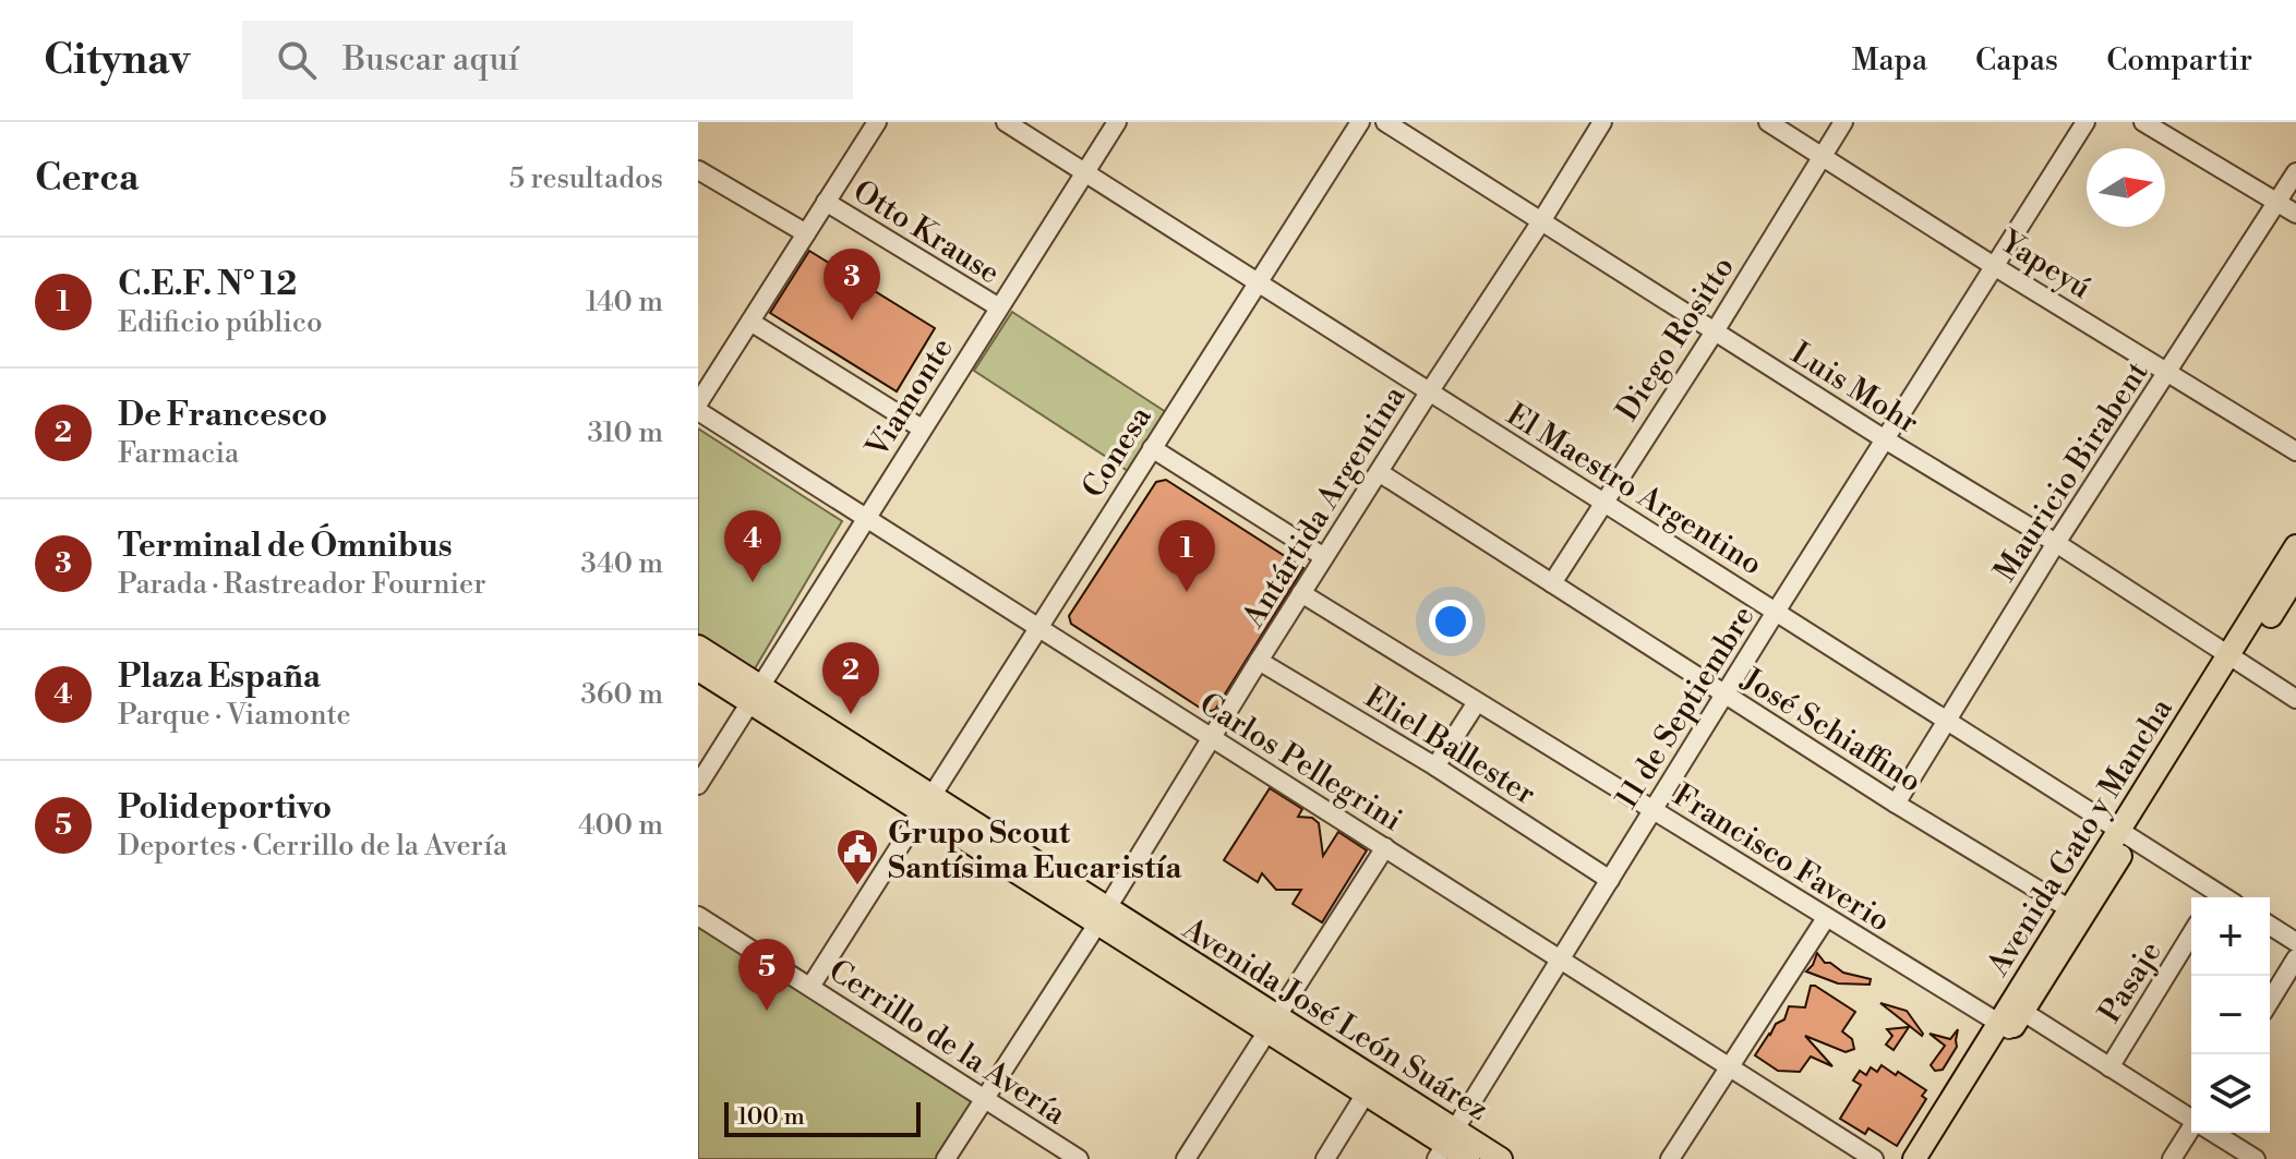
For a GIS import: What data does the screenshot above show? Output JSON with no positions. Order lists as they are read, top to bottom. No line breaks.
{"streets":{"main road":["Avenida Gato y Mancha","Avenida José León Suárez"],"street":["Otto Krause","Yapeyú","Diego Rositto","Luis Mohr","Viamonte","Conesa","Mauricio Birabent","El Maestro Argentino","Antártida Argentina","11 de Septiembre","José Schiaffino","Eliel Ballester","Carlos Pellegrini","Francisco Faverio","Pasaje","Cerrillo de la Avería"]},"crossings":[["Otto Krause","Viamonte"],["Yapeyú","Diego Rositto"],["Yapeyú","Mauricio Birabent"],["Yapeyú","11 de Septiembre"],["Diego Rositto","Luis Mohr"],["Diego Rositto","El Maestro Argentino"],["Diego Rositto","José Schiaffino"],["Luis Mohr","Mauricio Birabent"],["Luis Mohr","Antártida Argentina"],["Luis Mohr","11 de Septiembre"],["Luis Mohr","Avenida Gato y Mancha"],["Viamonte","El Maestro Argentino"],["Viamonte","Carlos Pellegrini"],["Viamonte","Avenida José León Suárez"],["Conesa","El Maestro Argentino"],["Conesa","Carlos Pellegrini"],["Conesa","Avenida José León Suárez"],["Conesa","Cerrillo de la Avería"],["Mauricio Birabent","El Maestro Argentino"],["Mauricio Birabent","José Schiaffino"],["El Maestro Argentino","Antártida Argentina"],["El Maestro Argentino","11 de Septiembre"],["El Maestro Argentino","Avenida Gato y Mancha"],["Antártida Argentina","José Schiaffino"],["Antártida Argentina","Eliel Ballester"],["Antártida Argentina","Carlos Pellegrini"],["Antártida Argentina","Francisco Faverio"],["Antártida Argentina","Avenida José León Suárez"],["Antártida Argentina","Cerrillo de la Avería"],["11 de Septiembre","José Schiaffino"],["11 de Septiembre","Eliel Ballester"],["11 de Septiembre","Carlos Pellegrini"],["11 de Septiembre","Francisco Faverio"],["11 de Septiembre","Avenida José León Suárez"],["José Schiaffino","Avenida Gato y Mancha"],["Avenida Gato y Mancha","Francisco Faverio"],["Francisco Faverio","Pasaje"]],"places":{"public building":["Grupo Scout Santísima Eucaristía"]},"scale_bar":"100 m","north":"right","page":{"header":"Citynav","search":"Buscar aquí","nav":["Mapa","Capas","Compartir"],"heading":["Cerca","5 resultados"],"list":[{"mark":"1","name":"C.E.F. N° 12","note":"Edificio público","value":"140 m"},{"mark":"2","name":"De Francesco","note":"Farmacia","value":"310 m"},{"mark":"3","name":"Terminal de Ómnibus","note":"Parada · Rastreador Fournier","value":"340 m"},{"mark":"4","name":"Plaza España","note":"Parque · Viamonte","value":"360 m"},{"mark":"5","name":"Polideportivo","note":"Deportes · Cerrillo de la Avería","value":"400 m"}],"pins":["3","4","1","2","5"],"map_buttons":["+","−"],"scale":"100 m"}}
